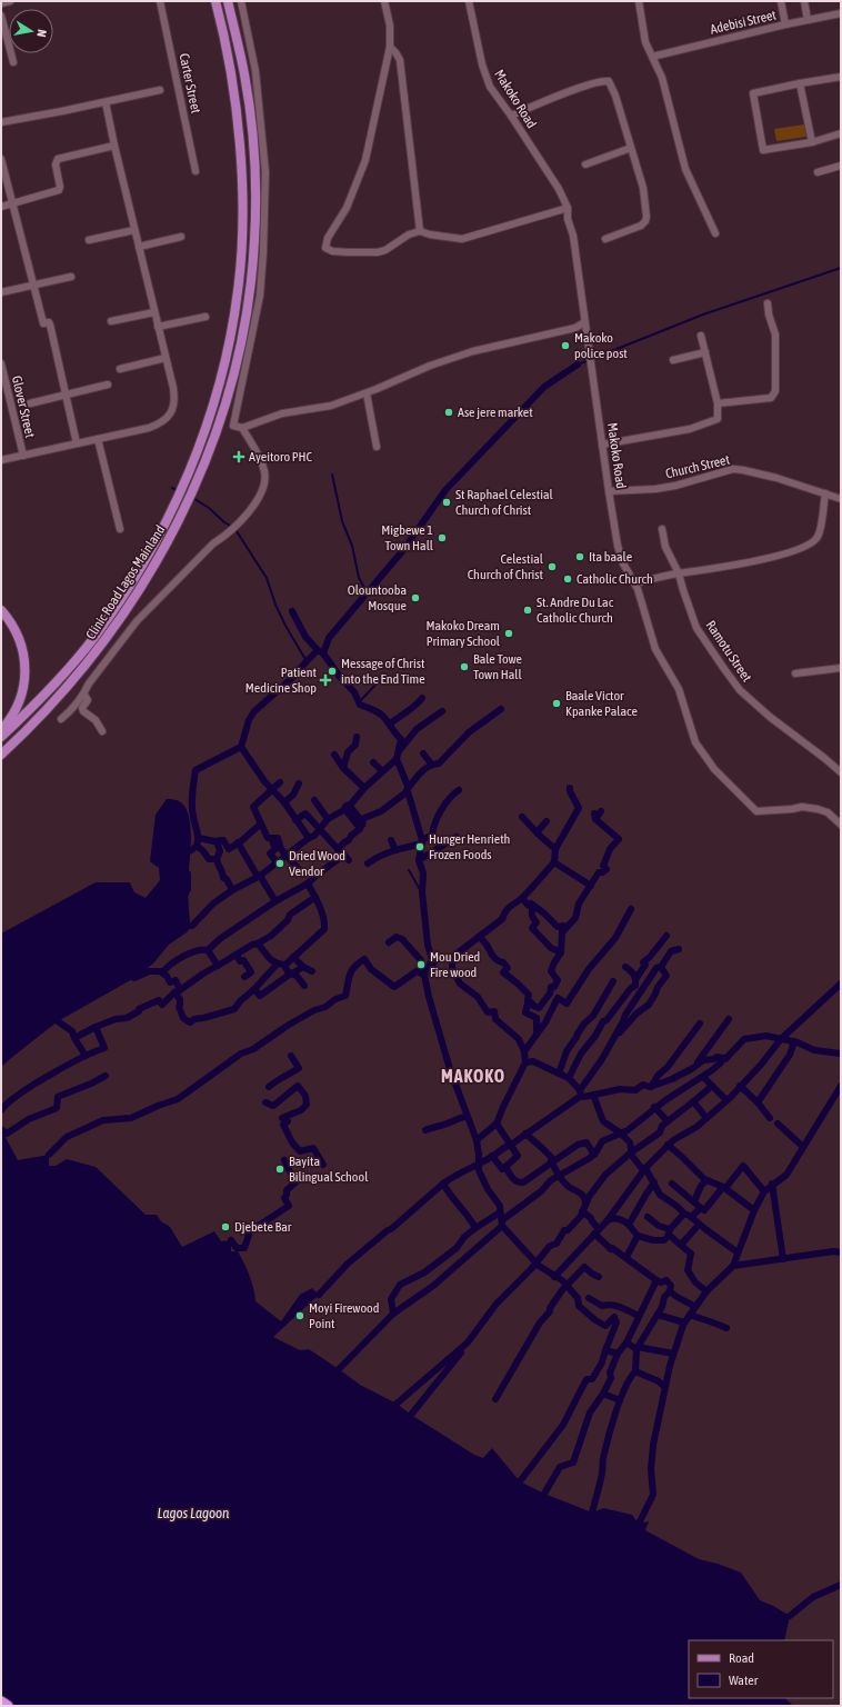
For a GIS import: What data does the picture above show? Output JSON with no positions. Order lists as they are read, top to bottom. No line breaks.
{"streets":{"main road":["Clinic Road Lagos Mainland"],"street":["Adebisi Street","Carter Street","Makoko Road","Glover Street","Church Street","Ramotu Street"]},"crossings":[["Makoko Road","Church Street"]],"districts":["MAKOKO"],"water":["Lagos Lagoon"],"places":{"other":["Makoko police post","Ase jere market","St Raphael Celestial Church of Christ","Migbewe 1 Town Hall","Ita baale","Celestial Church of Christ","Catholic Church","Olountooba Mosque","St. Andre Du Lac Catholic Church","Makoko Dream Primary School","Bale Towe Town Hall","Message of Christ into the End Time","Baale Victor Kpanke Palace","Hunger Henrieth Frozen Foods","Dried Wood Vendor","Mou Dried Fire wood","Bayita Bilingual School","Djebete Bar","Moyi Firewood Point"],"health":["Ayeitoro PHC","Patient Medicine Shop"]},"legend":["Road","Water"],"north":"right"}
